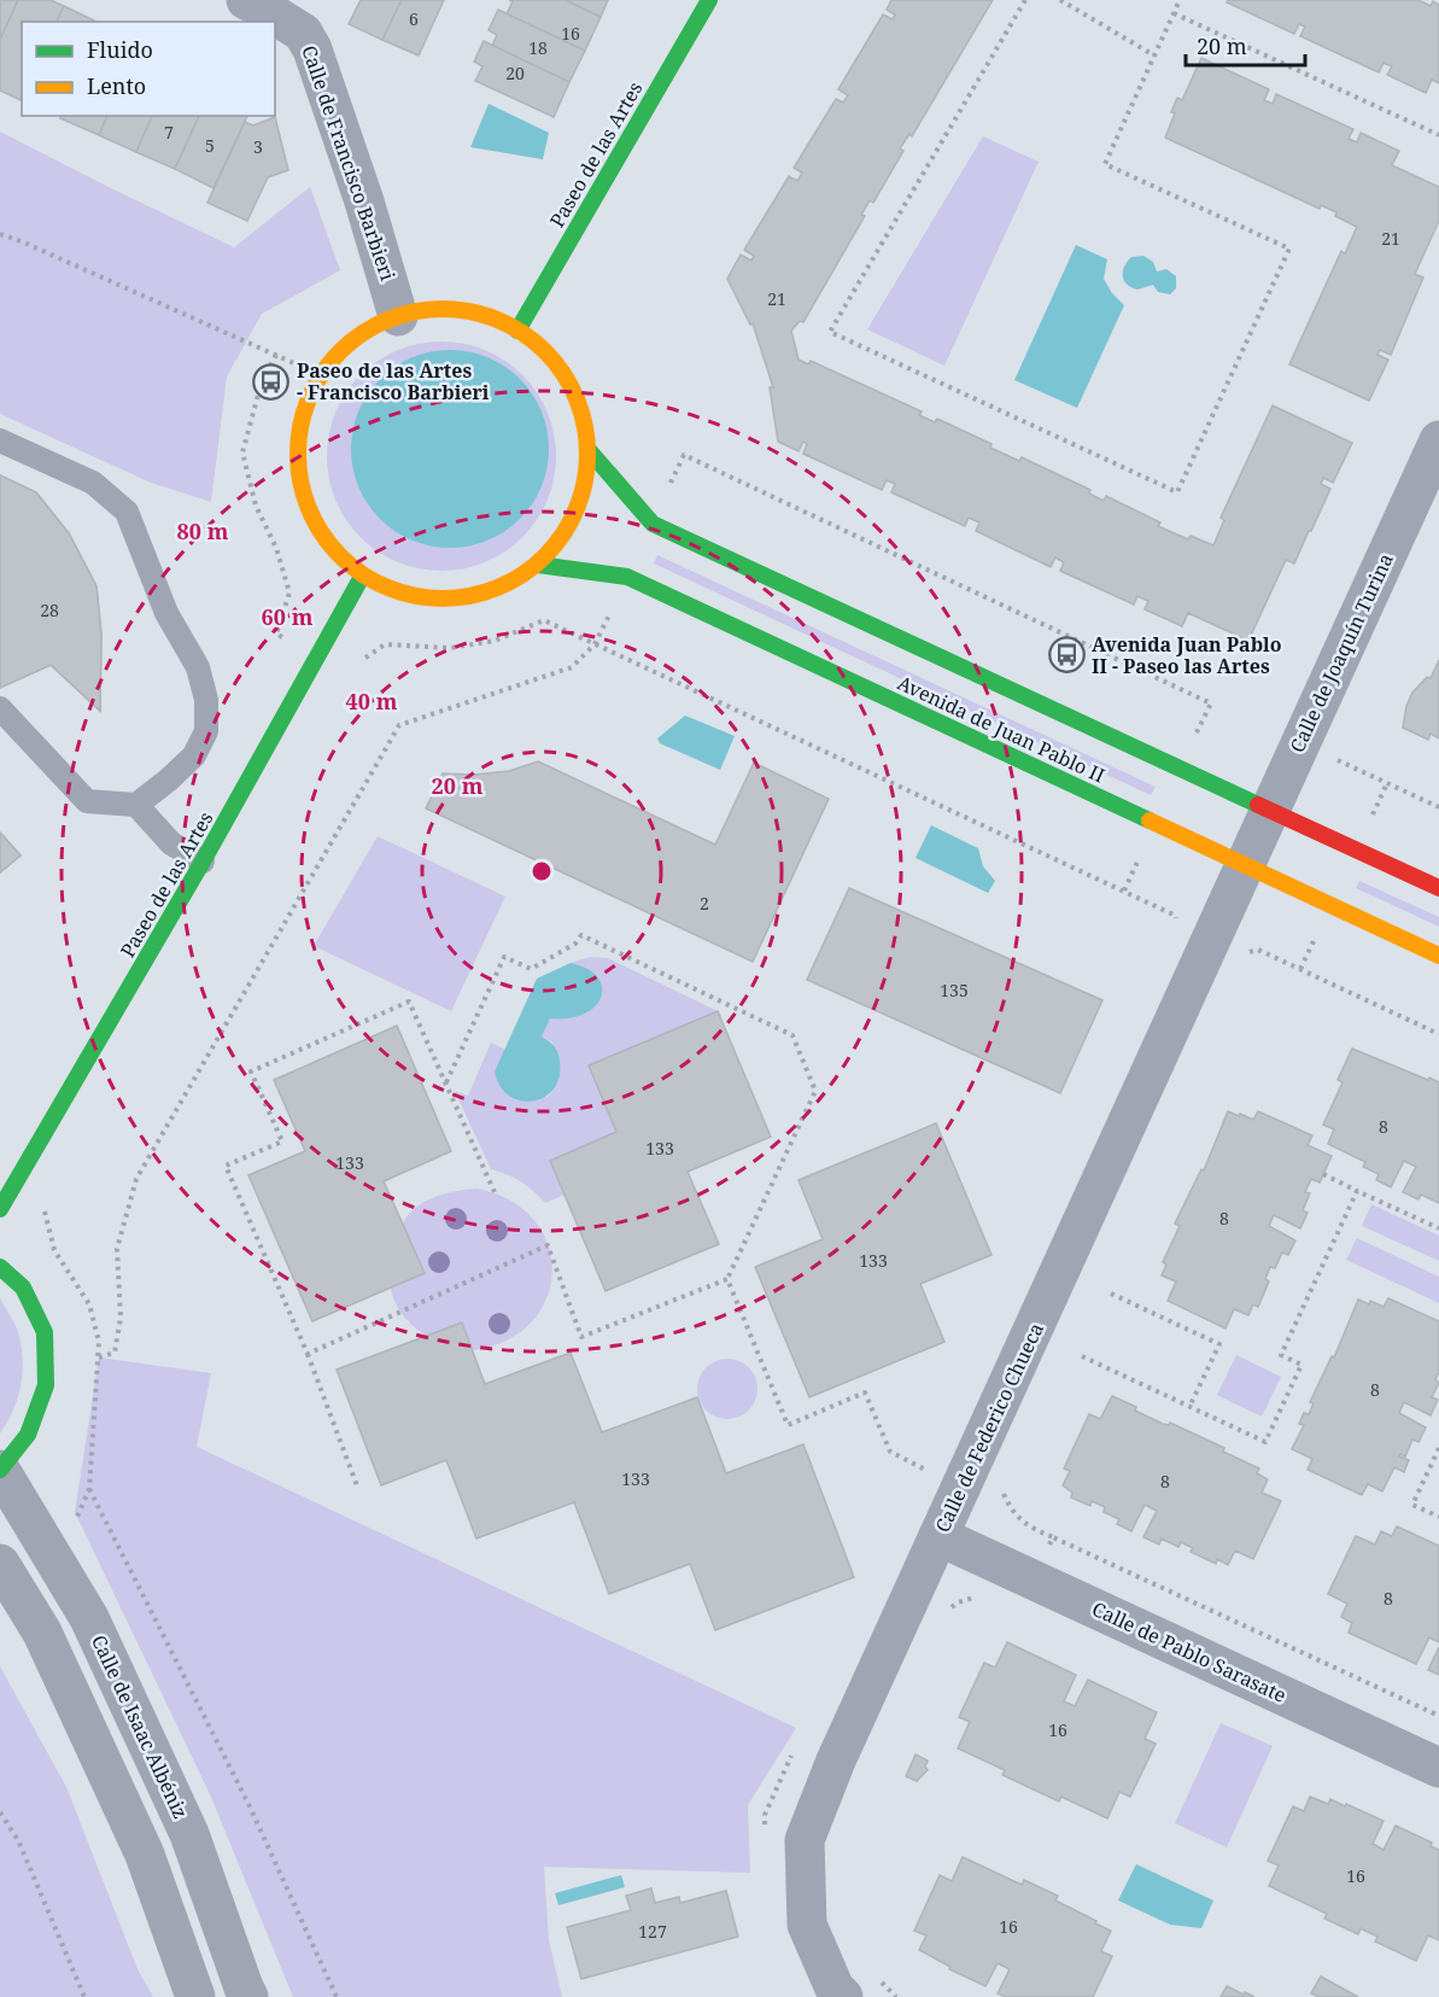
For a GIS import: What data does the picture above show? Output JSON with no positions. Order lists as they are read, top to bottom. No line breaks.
{"streets":{"main road":["Paseo de las Artes","Avenida de Juan Pablo II"],"street":["Calle de Francisco Barbieri","Calle de Joaquín Turina","Calle de Federico Chueca","Calle de Pablo Sarasate","Calle de Isaac Albéniz"]},"crossings":[["Calle de Joaquín Turina","Avenida de Juan Pablo II"],["Calle de Joaquín Turina","Calle de Federico Chueca"],["Avenida de Juan Pablo II","Calle de Federico Chueca"],["Calle de Federico Chueca","Calle de Pablo Sarasate"]],"places":{"bus stop":["Paseo de las Artes - Francisco Barbieri","Avenida Juan Pablo II - Paseo las Artes"]},"house_numbers":["6","16","18","20","7","5","3","21","21","28","2","135","8","133","133","8","133","8","133","8","8","16","16","16","127"],"legend":["Fluido","Lento"],"scale_bar":"20 m","rings":["80 m","60 m","40 m","20 m"]}
